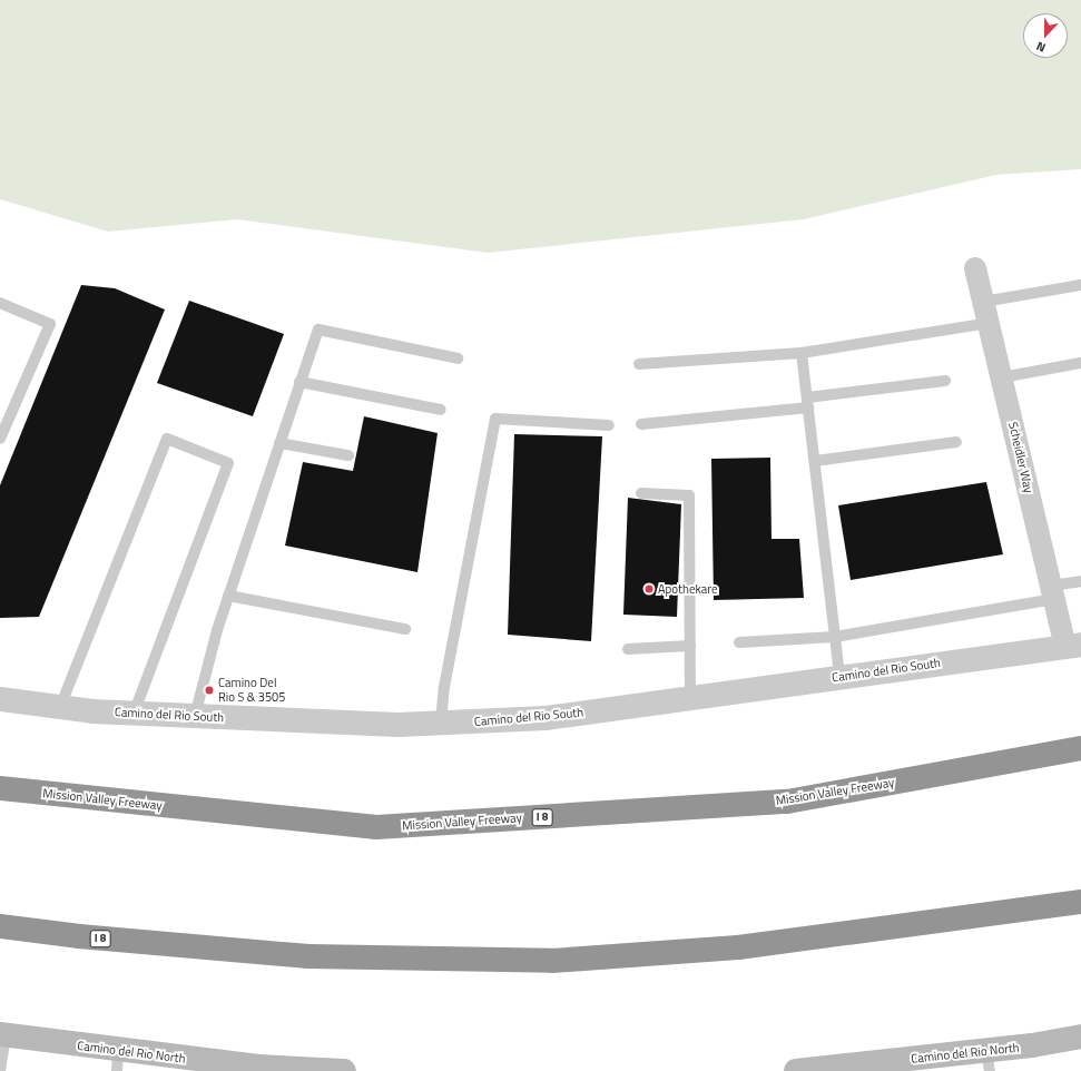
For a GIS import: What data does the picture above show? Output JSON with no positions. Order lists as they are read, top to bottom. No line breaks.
{"streets":{"highway":["Mission Valley Freeway","I 8"],"main road":["Camino del Rio North"],"street":["Scheidler Way","Camino del Rio South"]},"crossings":[["Scheidler Way","Camino del Rio South"]],"places":["Apothekare","Camino Del Rio S & 3505"],"north":"bottom"}
